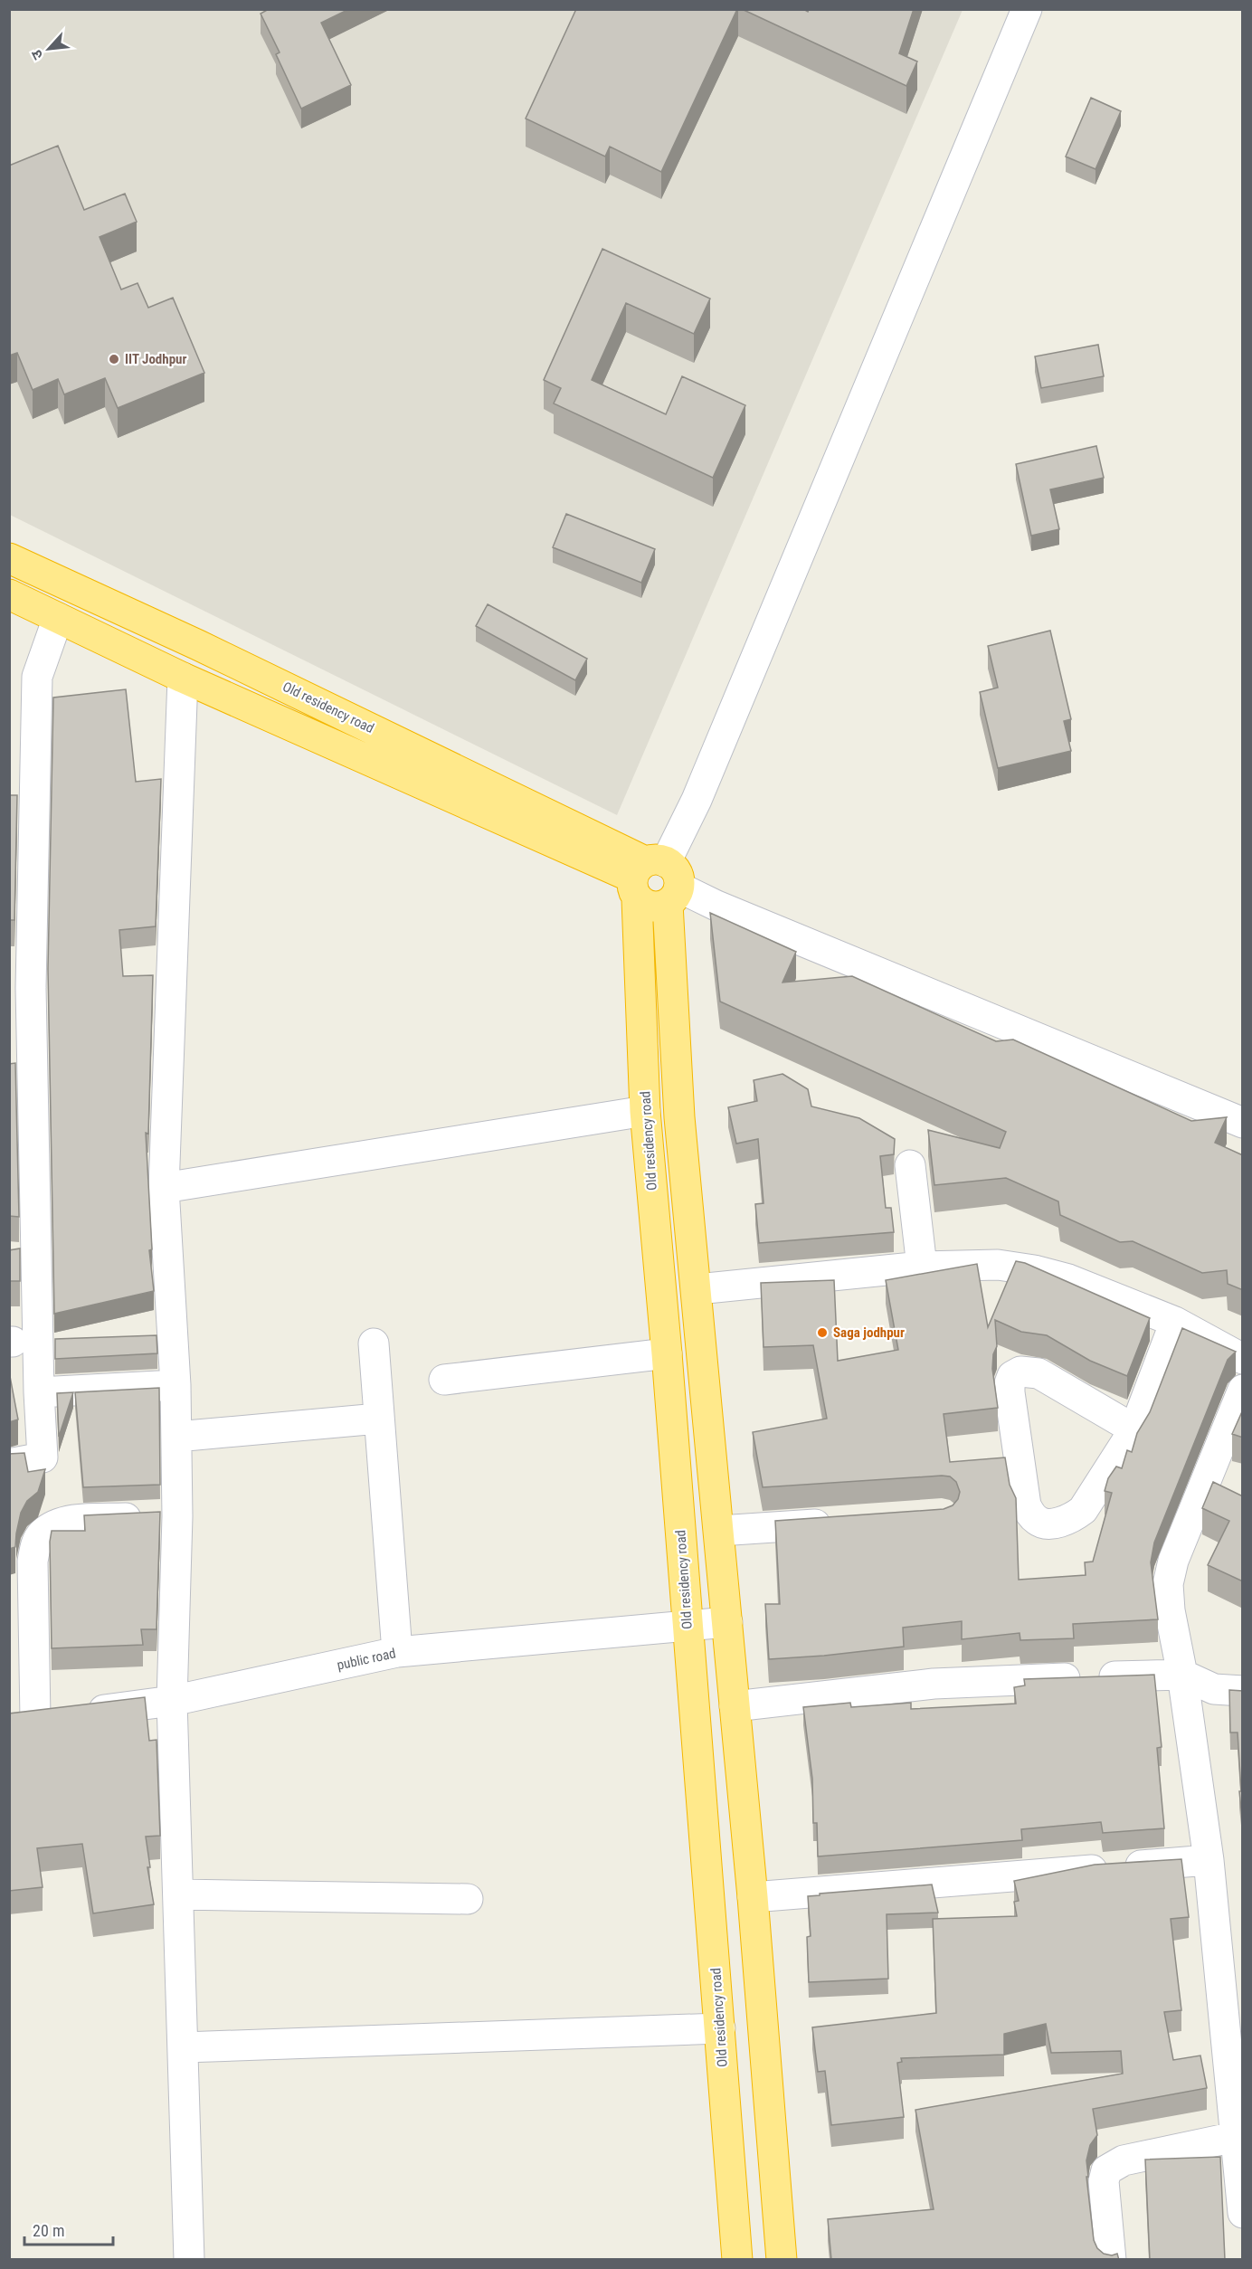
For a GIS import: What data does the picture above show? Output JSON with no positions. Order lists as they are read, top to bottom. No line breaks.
{"streets":{"highway":["Old residency road"],"street":["public road"]},"crossings":[["Old residency road","public road"]],"places":["IIT Jodhpur","Saga jodhpur"],"scale_bar":"20 m","north":"bottom left"}
